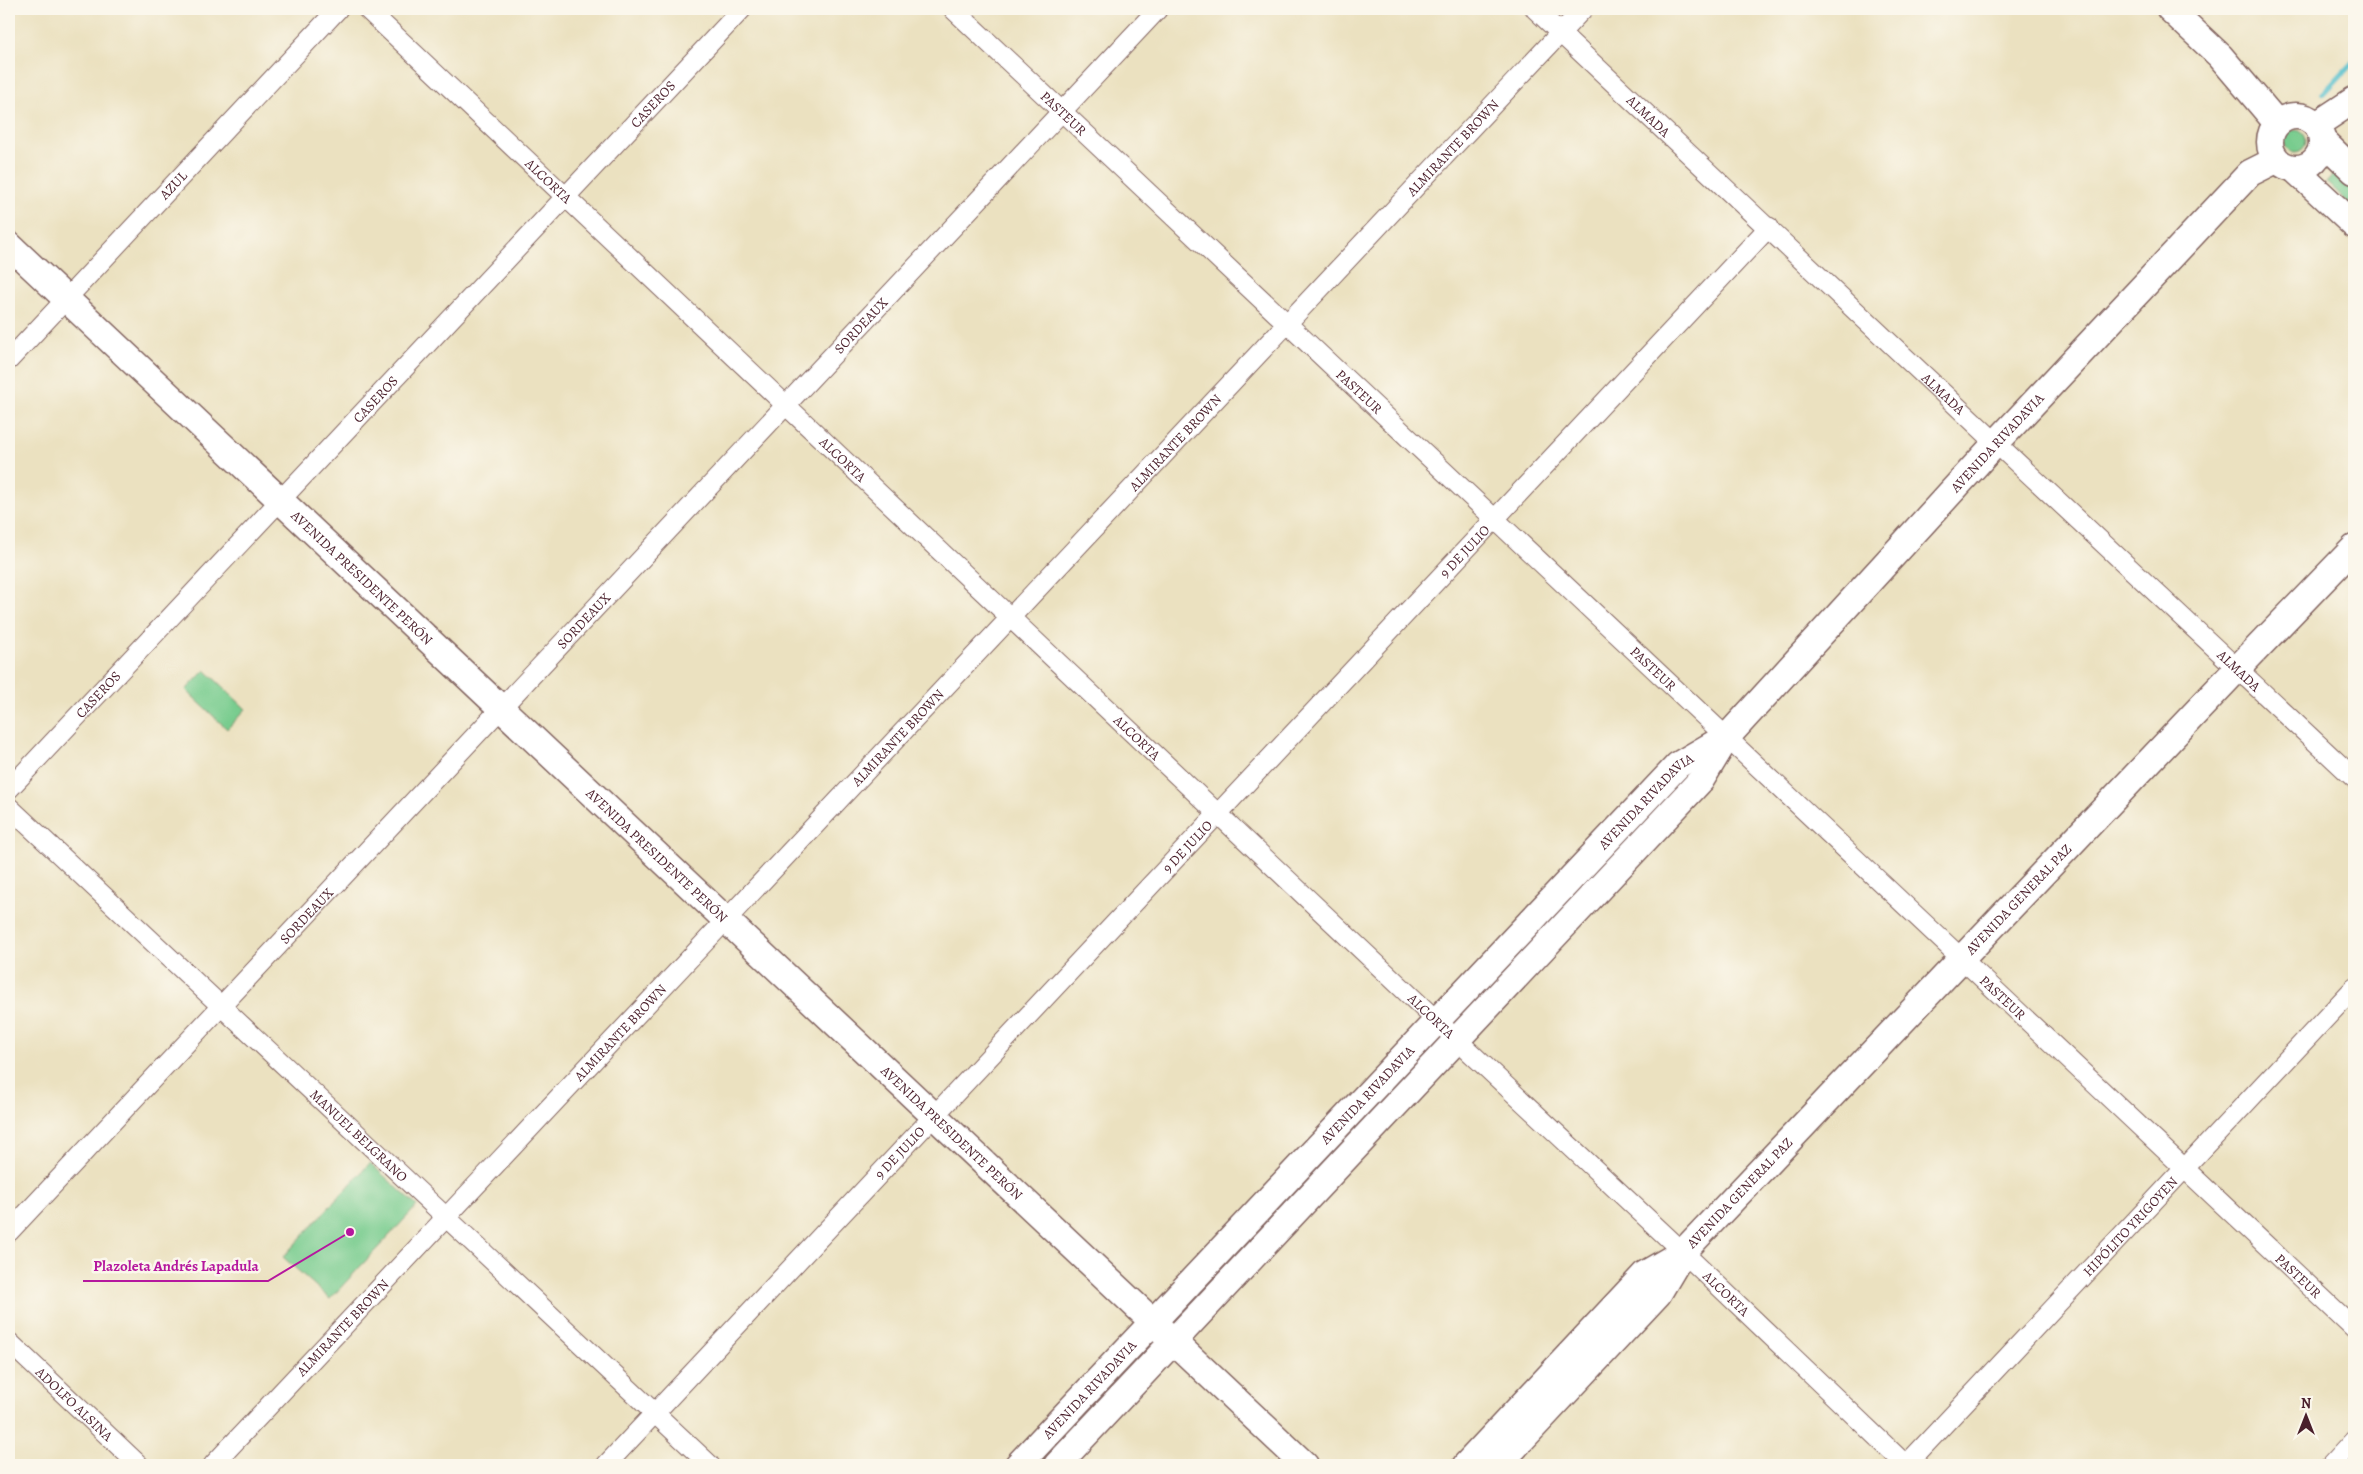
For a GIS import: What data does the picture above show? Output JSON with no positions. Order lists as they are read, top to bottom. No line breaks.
{"streets":{"main road":["AVENIDA RIVADAVIA","AVENIDA PRESIDENTE PERÓN","AVENIDA GENERAL PAZ"],"street":["CASEROS","PASTEUR","ALMADA","ALMIRANTE BROWN","ALCORTA","AZUL","SORDEAUX","9 DE JULIO","MANUEL BELGRANO","HIPÓLITO YRIGOYEN","ADOLFO ALSINA"]},"crossings":[["CASEROS","ALCORTA"],["CASEROS","AVENIDA PRESIDENTE PERÓN"],["PASTEUR","ALMIRANTE BROWN"],["PASTEUR","SORDEAUX"],["PASTEUR","AVENIDA RIVADAVIA"],["PASTEUR","9 DE JULIO"],["PASTEUR","AVENIDA GENERAL PAZ"],["PASTEUR","HIPÓLITO YRIGOYEN"],["ALMADA","ALMIRANTE BROWN"],["ALMADA","AVENIDA RIVADAVIA"],["ALMADA","9 DE JULIO"],["ALMADA","AVENIDA GENERAL PAZ"],["ALMIRANTE BROWN","ALCORTA"],["ALMIRANTE BROWN","AVENIDA PRESIDENTE PERÓN"],["ALMIRANTE BROWN","MANUEL BELGRANO"],["ALCORTA","SORDEAUX"],["ALCORTA","AVENIDA RIVADAVIA"],["ALCORTA","9 DE JULIO"],["ALCORTA","AVENIDA GENERAL PAZ"],["ALCORTA","HIPÓLITO YRIGOYEN"],["AZUL","AVENIDA PRESIDENTE PERÓN"],["SORDEAUX","AVENIDA PRESIDENTE PERÓN"],["SORDEAUX","MANUEL BELGRANO"],["AVENIDA RIVADAVIA","AVENIDA PRESIDENTE PERÓN"],["9 DE JULIO","AVENIDA PRESIDENTE PERÓN"],["9 DE JULIO","MANUEL BELGRANO"]],"places":["Plazoleta Andrés Lapadula"],"north":"top"}
